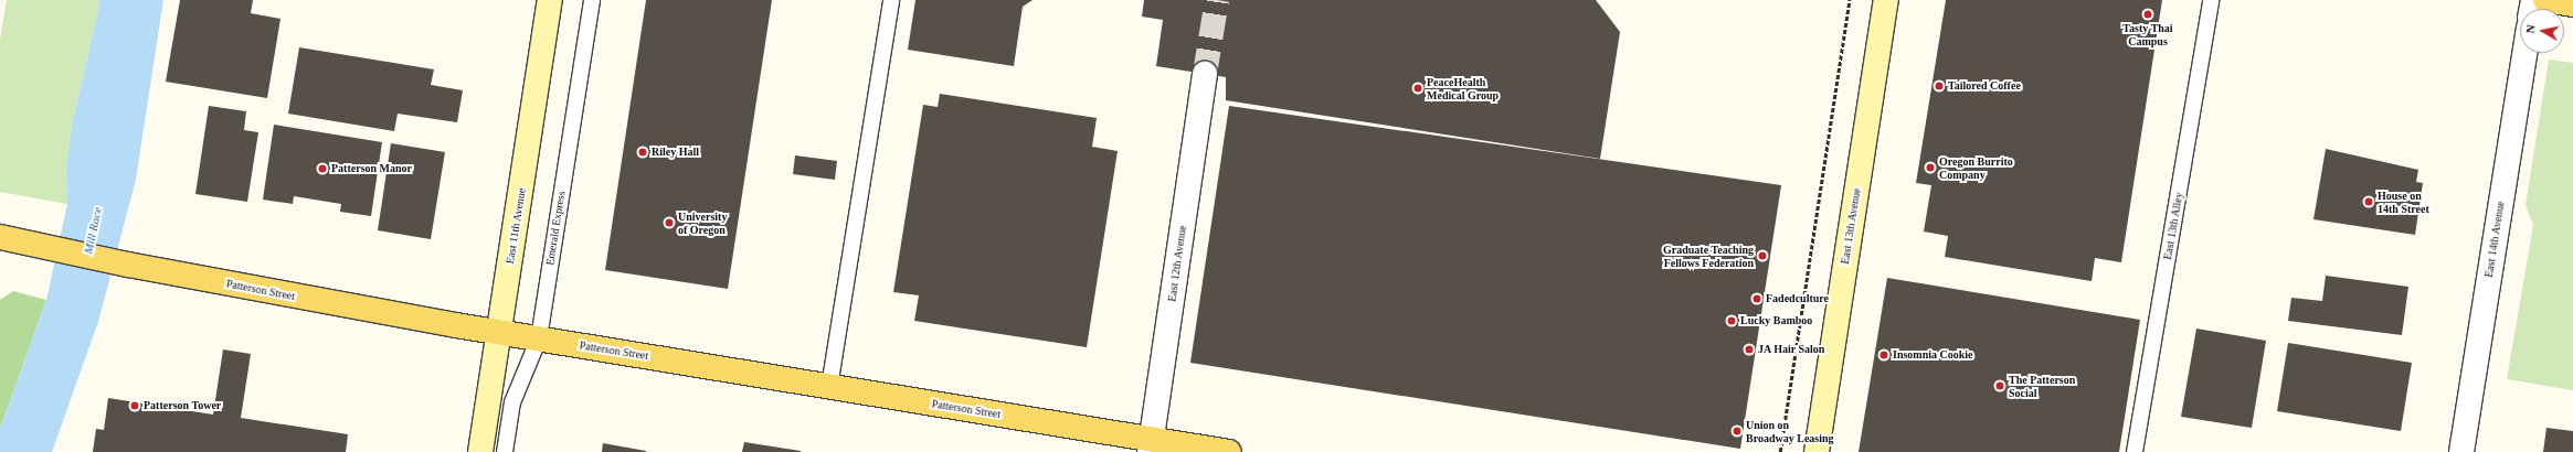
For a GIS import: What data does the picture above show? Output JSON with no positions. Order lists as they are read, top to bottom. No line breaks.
{"streets":{"main road":["East 11th Avenue","East 13th Avenue","Patterson Street"],"street":["East 14th Avenue","East 12th Avenue"],"lane":["East 13th Alley","Emerald Express"]},"crossings":[["East 11th Avenue","Patterson Street"],["Emerald Express","Patterson Street"],["East 12th Avenue","Patterson Street"]],"water":["Mill Race"],"places":["Tasty Thai Campus","Tailored Coffee","PeaceHealth Medical Group","Riley Hall","Oregon Burrito Company","Patterson Manor","House on 14th Street","University of Oregon","Graduate Teaching Fellows Federation","Fadedculture","Lucky Bamboo","JA Hair Salon","Insomnia Cookie","The Patterson Social","Patterson Tower","Union on Broadway Leasing"],"north":"left"}
